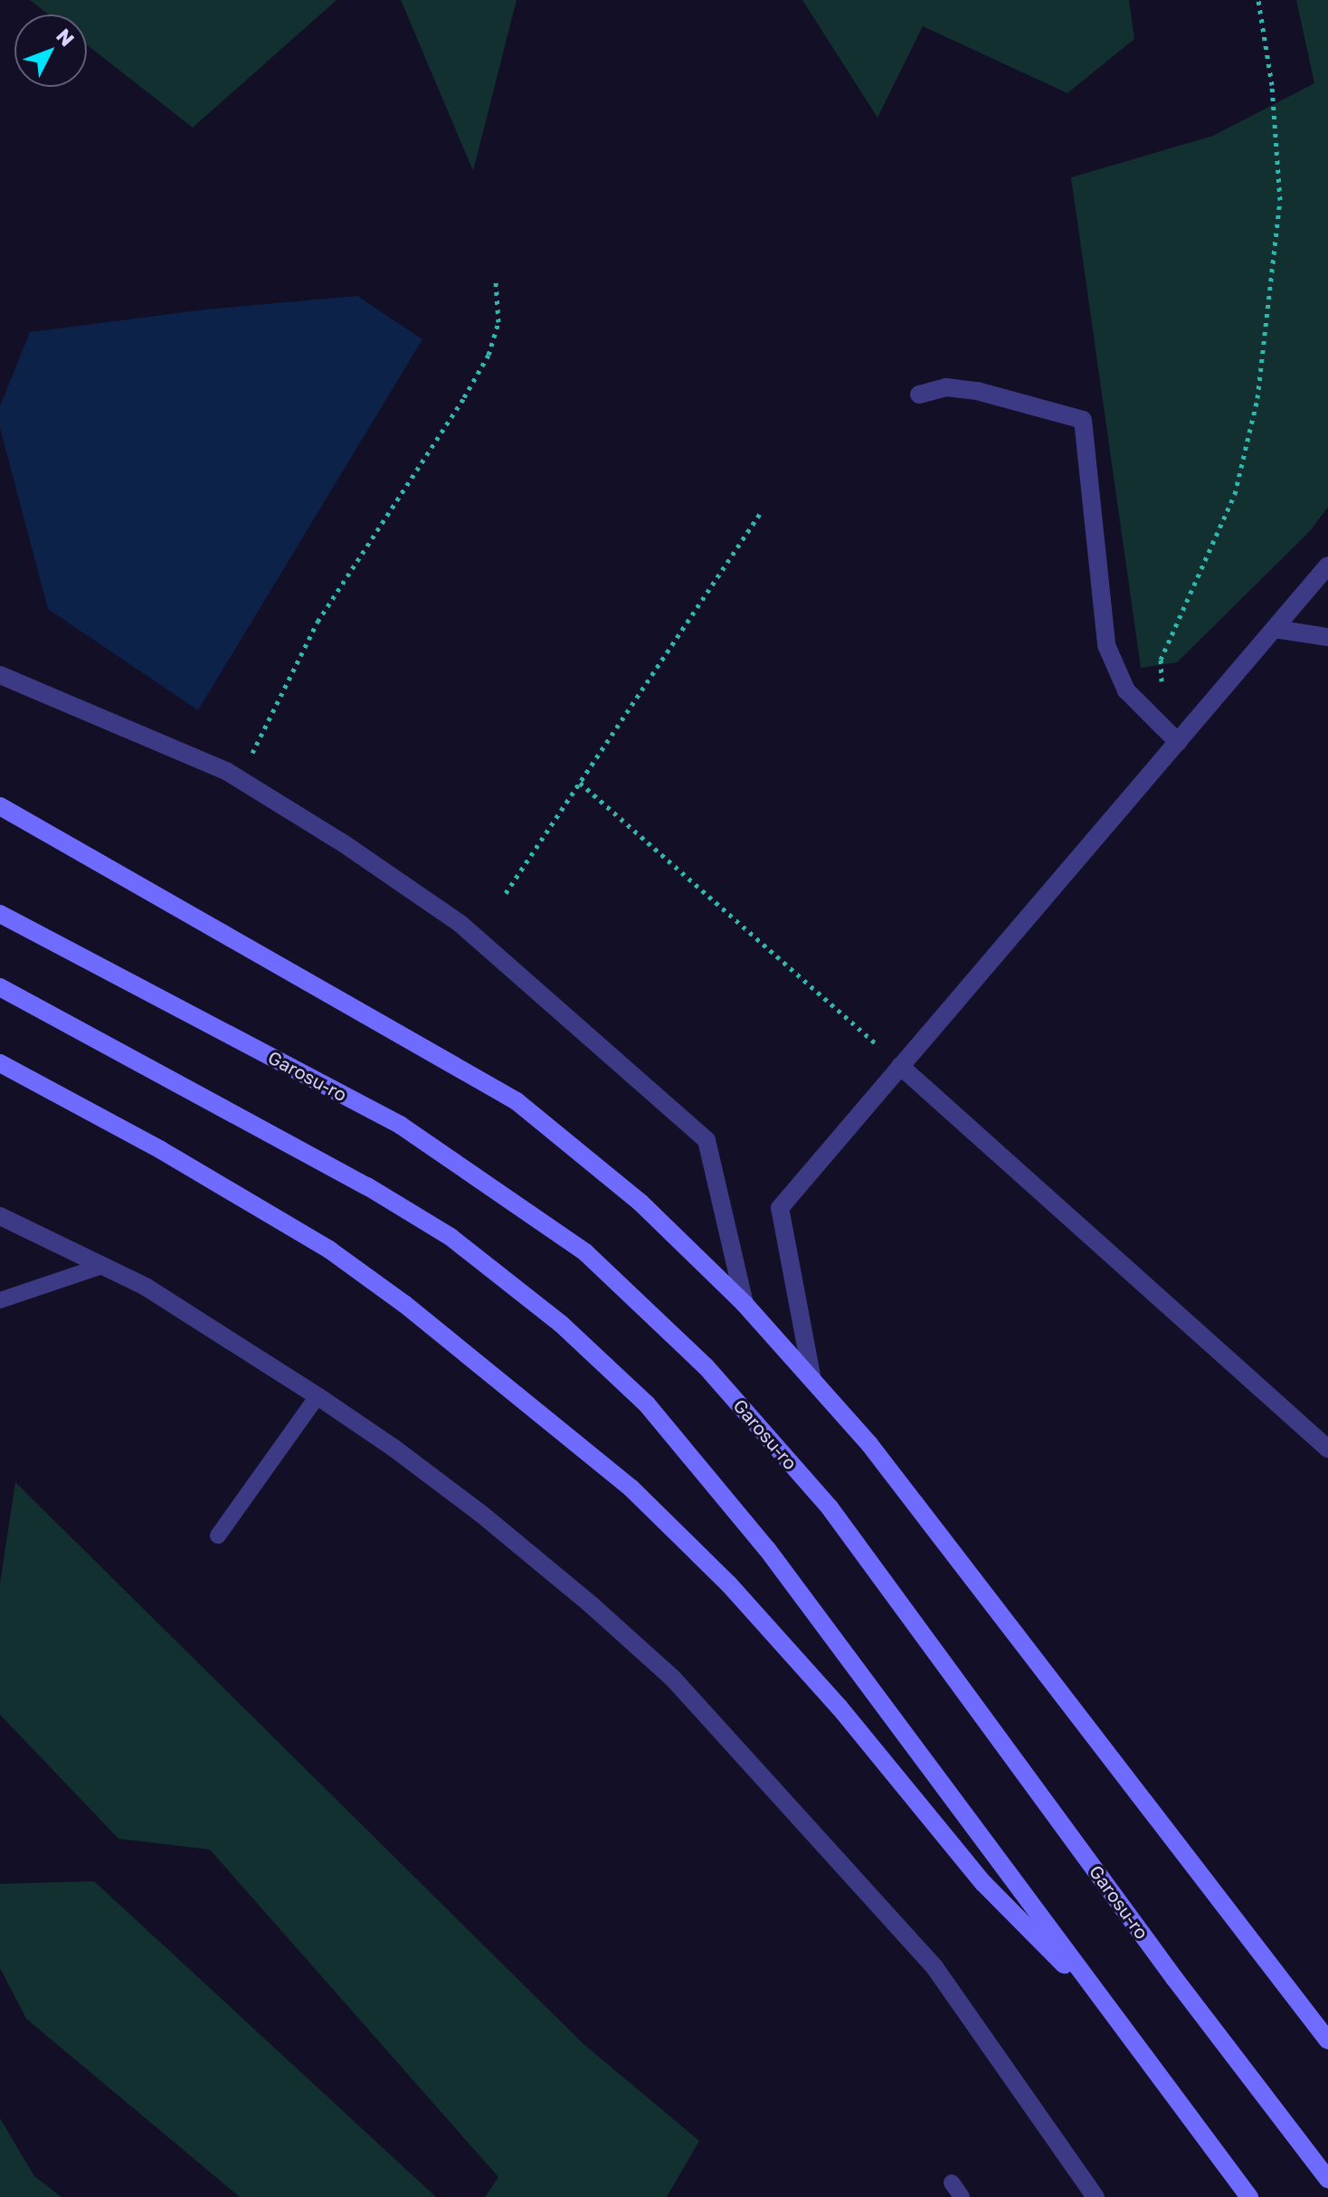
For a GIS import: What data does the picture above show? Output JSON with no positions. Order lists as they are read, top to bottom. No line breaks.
{"streets":{"main road":["Garosu-ro"]},"north":"top right"}
